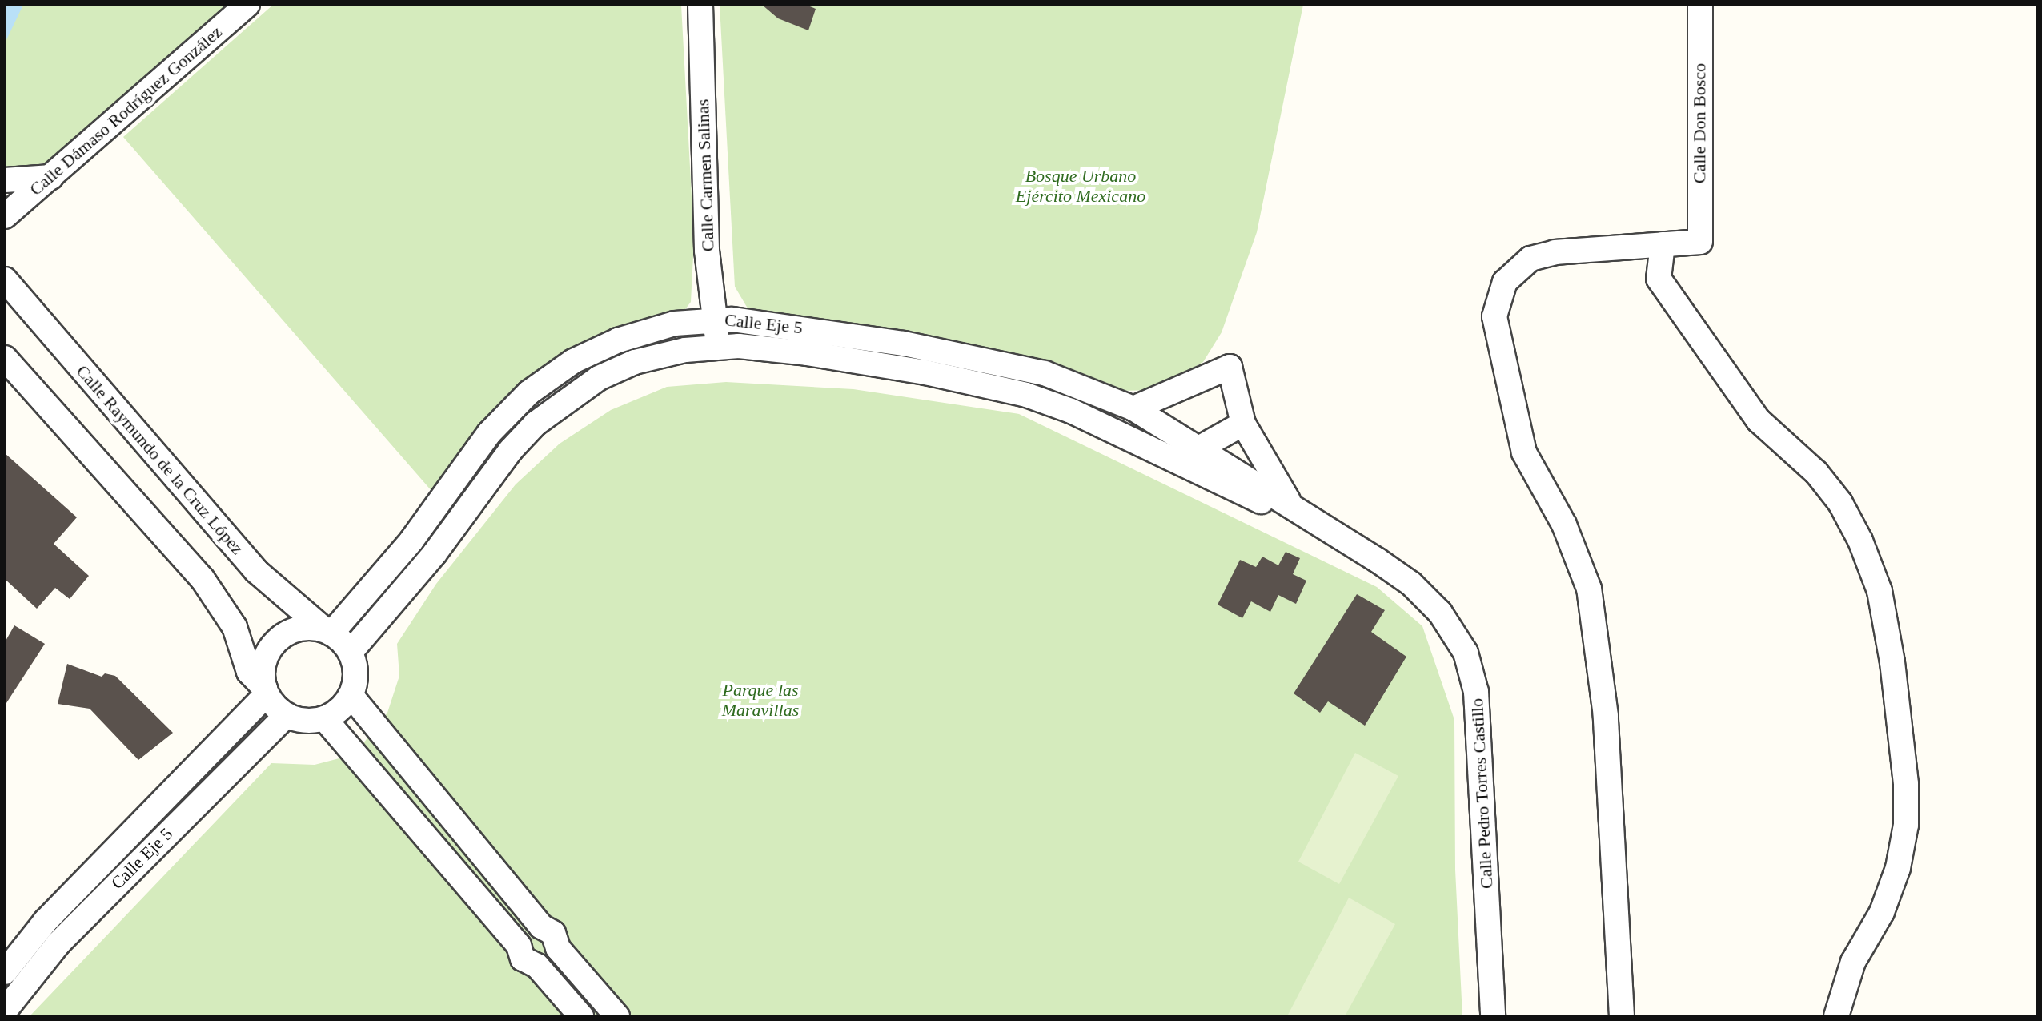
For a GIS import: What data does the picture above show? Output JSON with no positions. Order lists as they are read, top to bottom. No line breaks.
{"streets":{"street":["Calle Dámaso Rodríguez González","Calle Don Bosco","Calle Carmen Salinas","Calle Eje 5","Calle Raymundo de la Cruz López","Calle Pedro Torres Castillo"]},"crossings":[["Calle Carmen Salinas","Calle Eje 5"],["Calle Eje 5","Calle Raymundo de la Cruz López"],["Calle Eje 5","Calle Pedro Torres Castillo"]],"parks":["Bosque Urbano Ejército Mexicano","Parque las Maravillas"]}
